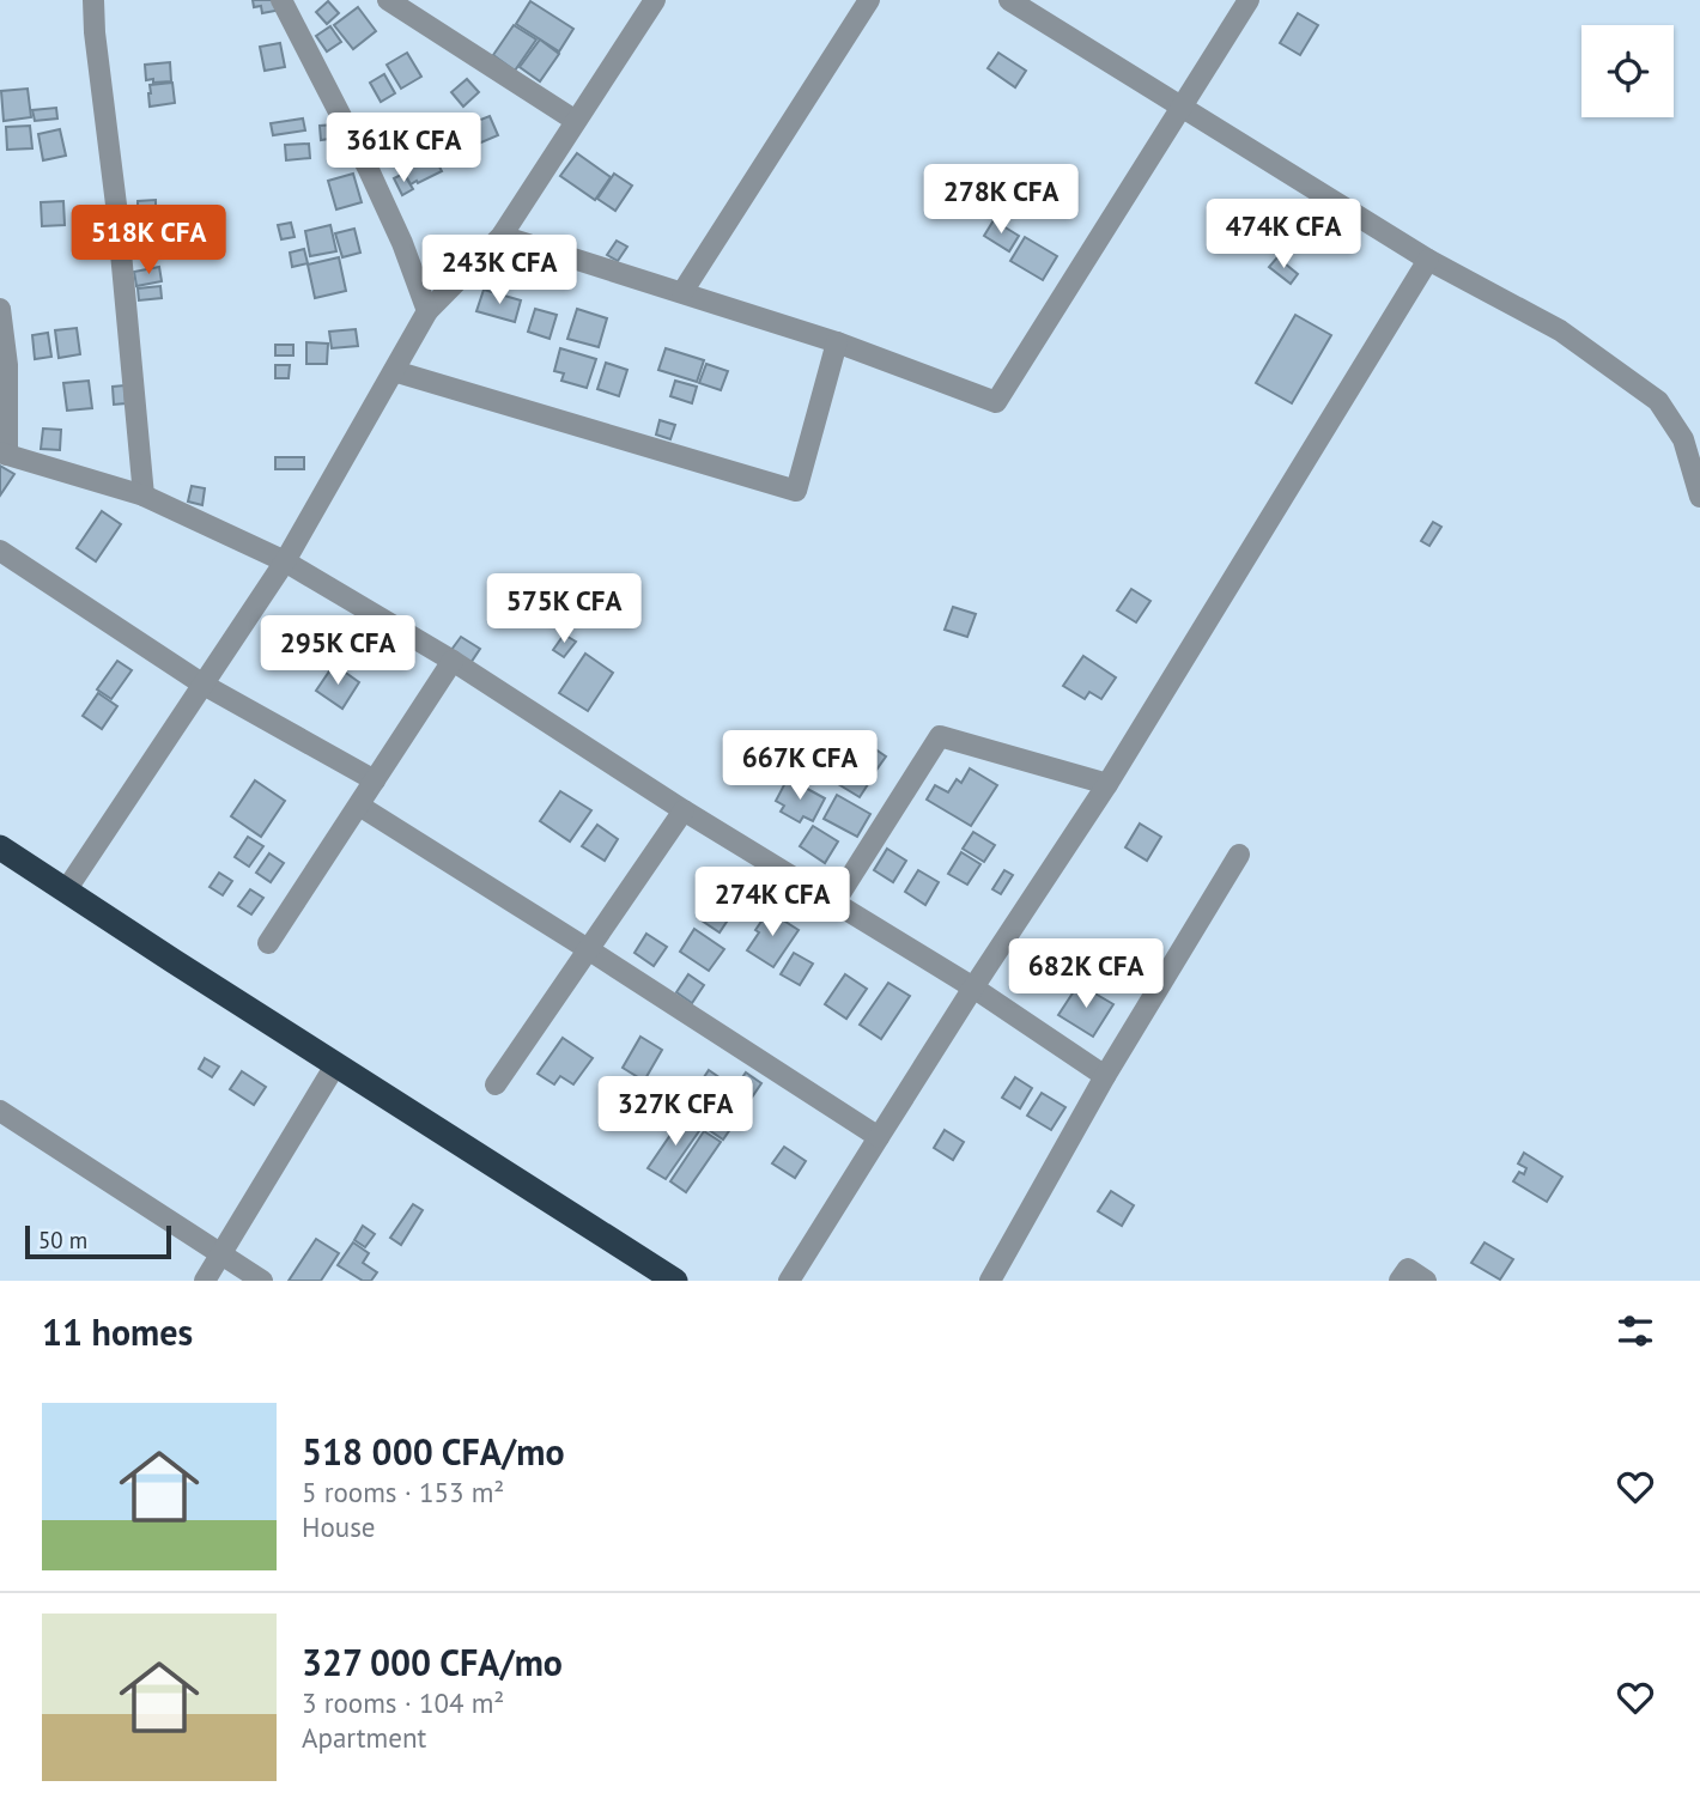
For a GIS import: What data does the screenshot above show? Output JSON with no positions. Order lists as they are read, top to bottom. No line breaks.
{"scale_bar":"50 m","page":{"price":["361K CFA","278K CFA","474K CFA","518K CFA","243K CFA","575K CFA","295K CFA","667K CFA","274K CFA","682K CFA","327K CFA"],"scale":"50 m","heading":"11 homes","list":[{"name":"518 000 CFA/mo","note":"5 rooms · 153 m² · House"},{"name":"327 000 CFA/mo","note":"3 rooms · 104 m² · Apartment"}]}}
